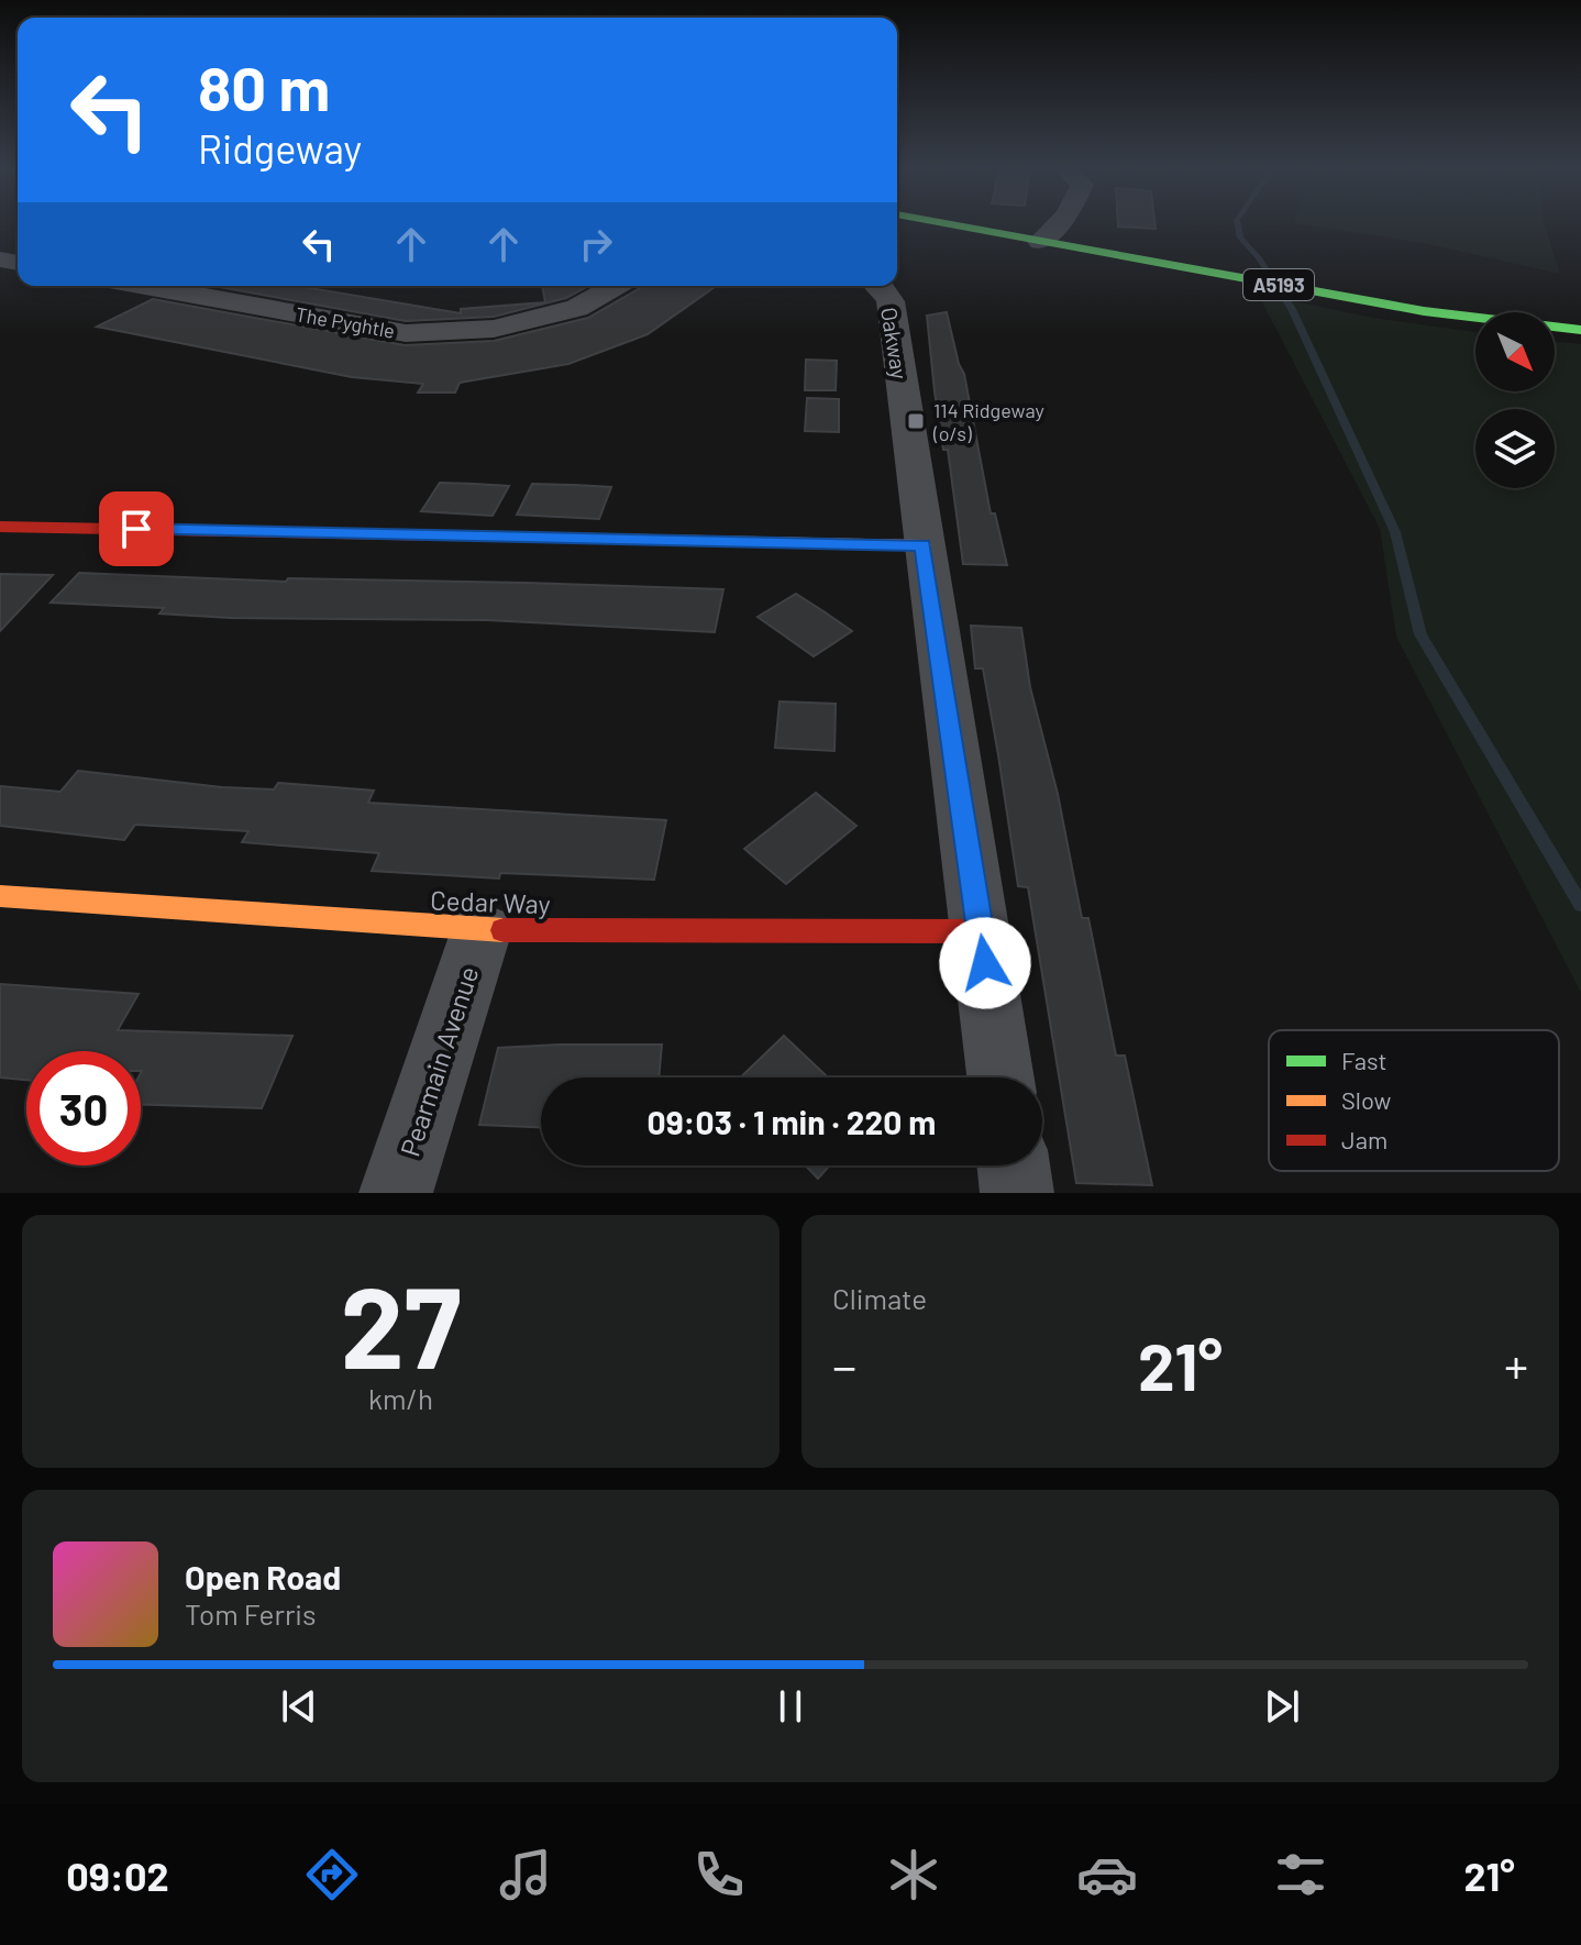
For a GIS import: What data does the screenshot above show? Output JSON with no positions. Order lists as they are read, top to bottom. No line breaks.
{"streets":{"street":["A5193","The Pyghtle","Oakway","Cedar Way","Pearmain Avenue"]},"crossings":[["Oakway","Cedar Way"],["Cedar Way","Pearmain Avenue"]],"places":{"transit":["114 Ridgeway (o/s)"]},"legend":["Fast","Slow","Jam"],"north":"bottom right","page":{"turn":["80 m","Ridgeway"],"limit":"30","trip":"09:03 · 1 min · 220 m","tile":[["27","km/h"],"Climate"],"heat":["−","21°","+"],"song":["Open Road","Tom Ferris"],"tabs":["09:02","21°"]}}
